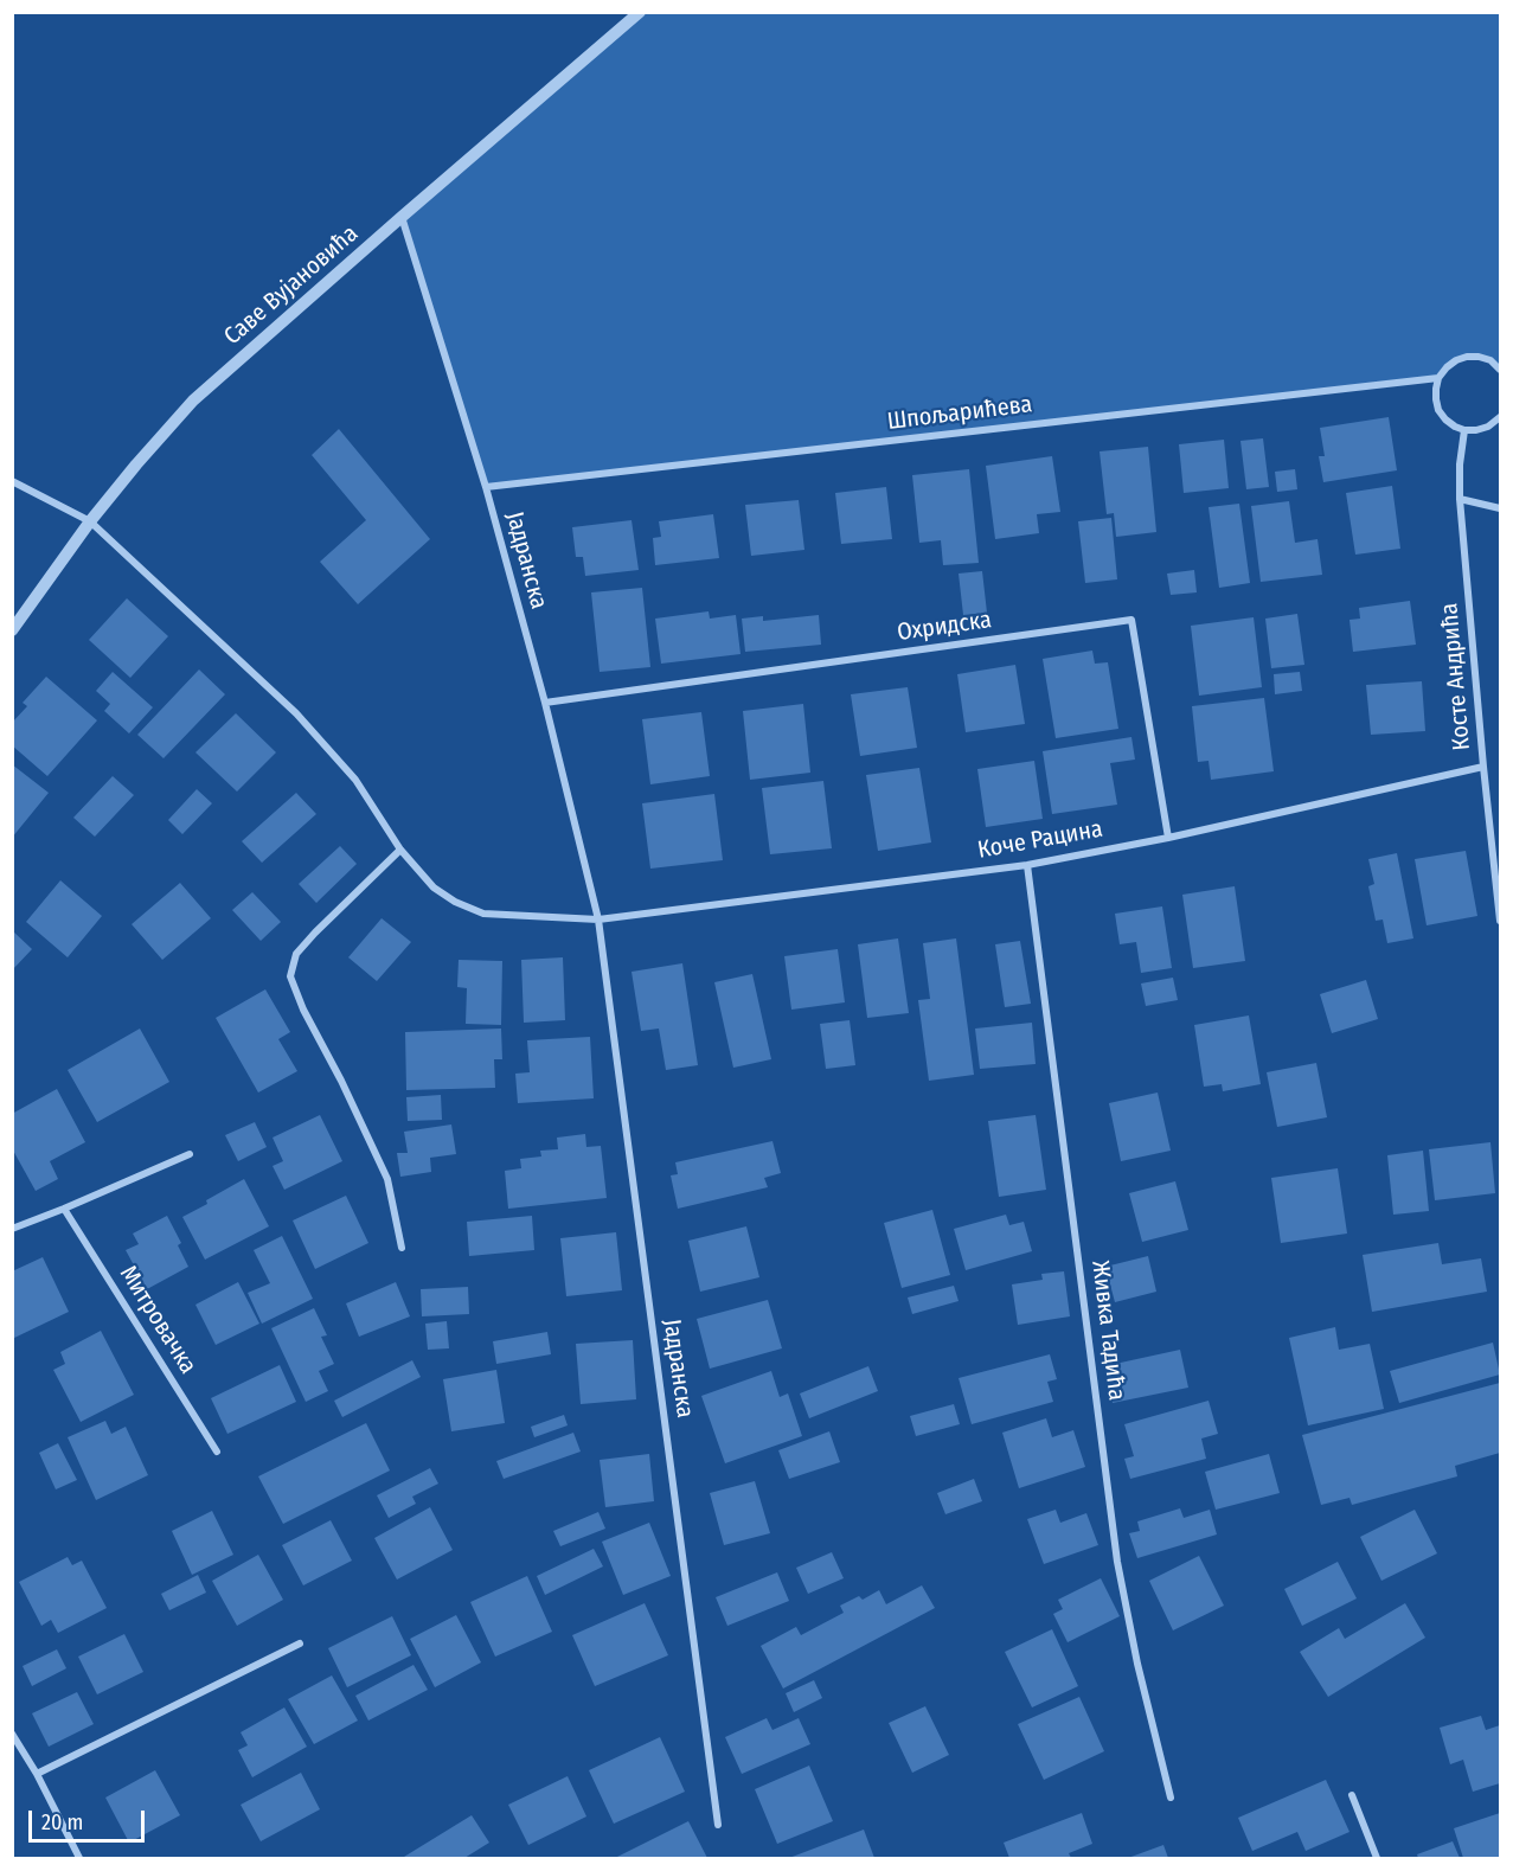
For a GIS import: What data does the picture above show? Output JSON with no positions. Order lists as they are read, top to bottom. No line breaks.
{"streets":{"street":["Саве Вујановића","Шпољарићева","Јадранска","Охридска","Косте Андрића","Коче Рацина","Митровачка","Живка Тадића"]},"crossings":[["Саве Вујановића","Јадранска"],["Шпољарићева","Јадранска"],["Јадранска","Охридска"],["Јадранска","Коче Рацина"],["Охридска","Коче Рацина"],["Косте Андрића","Коче Рацина"],["Коче Рацина","Живка Тадића"]],"scale_bar":"20 m"}
